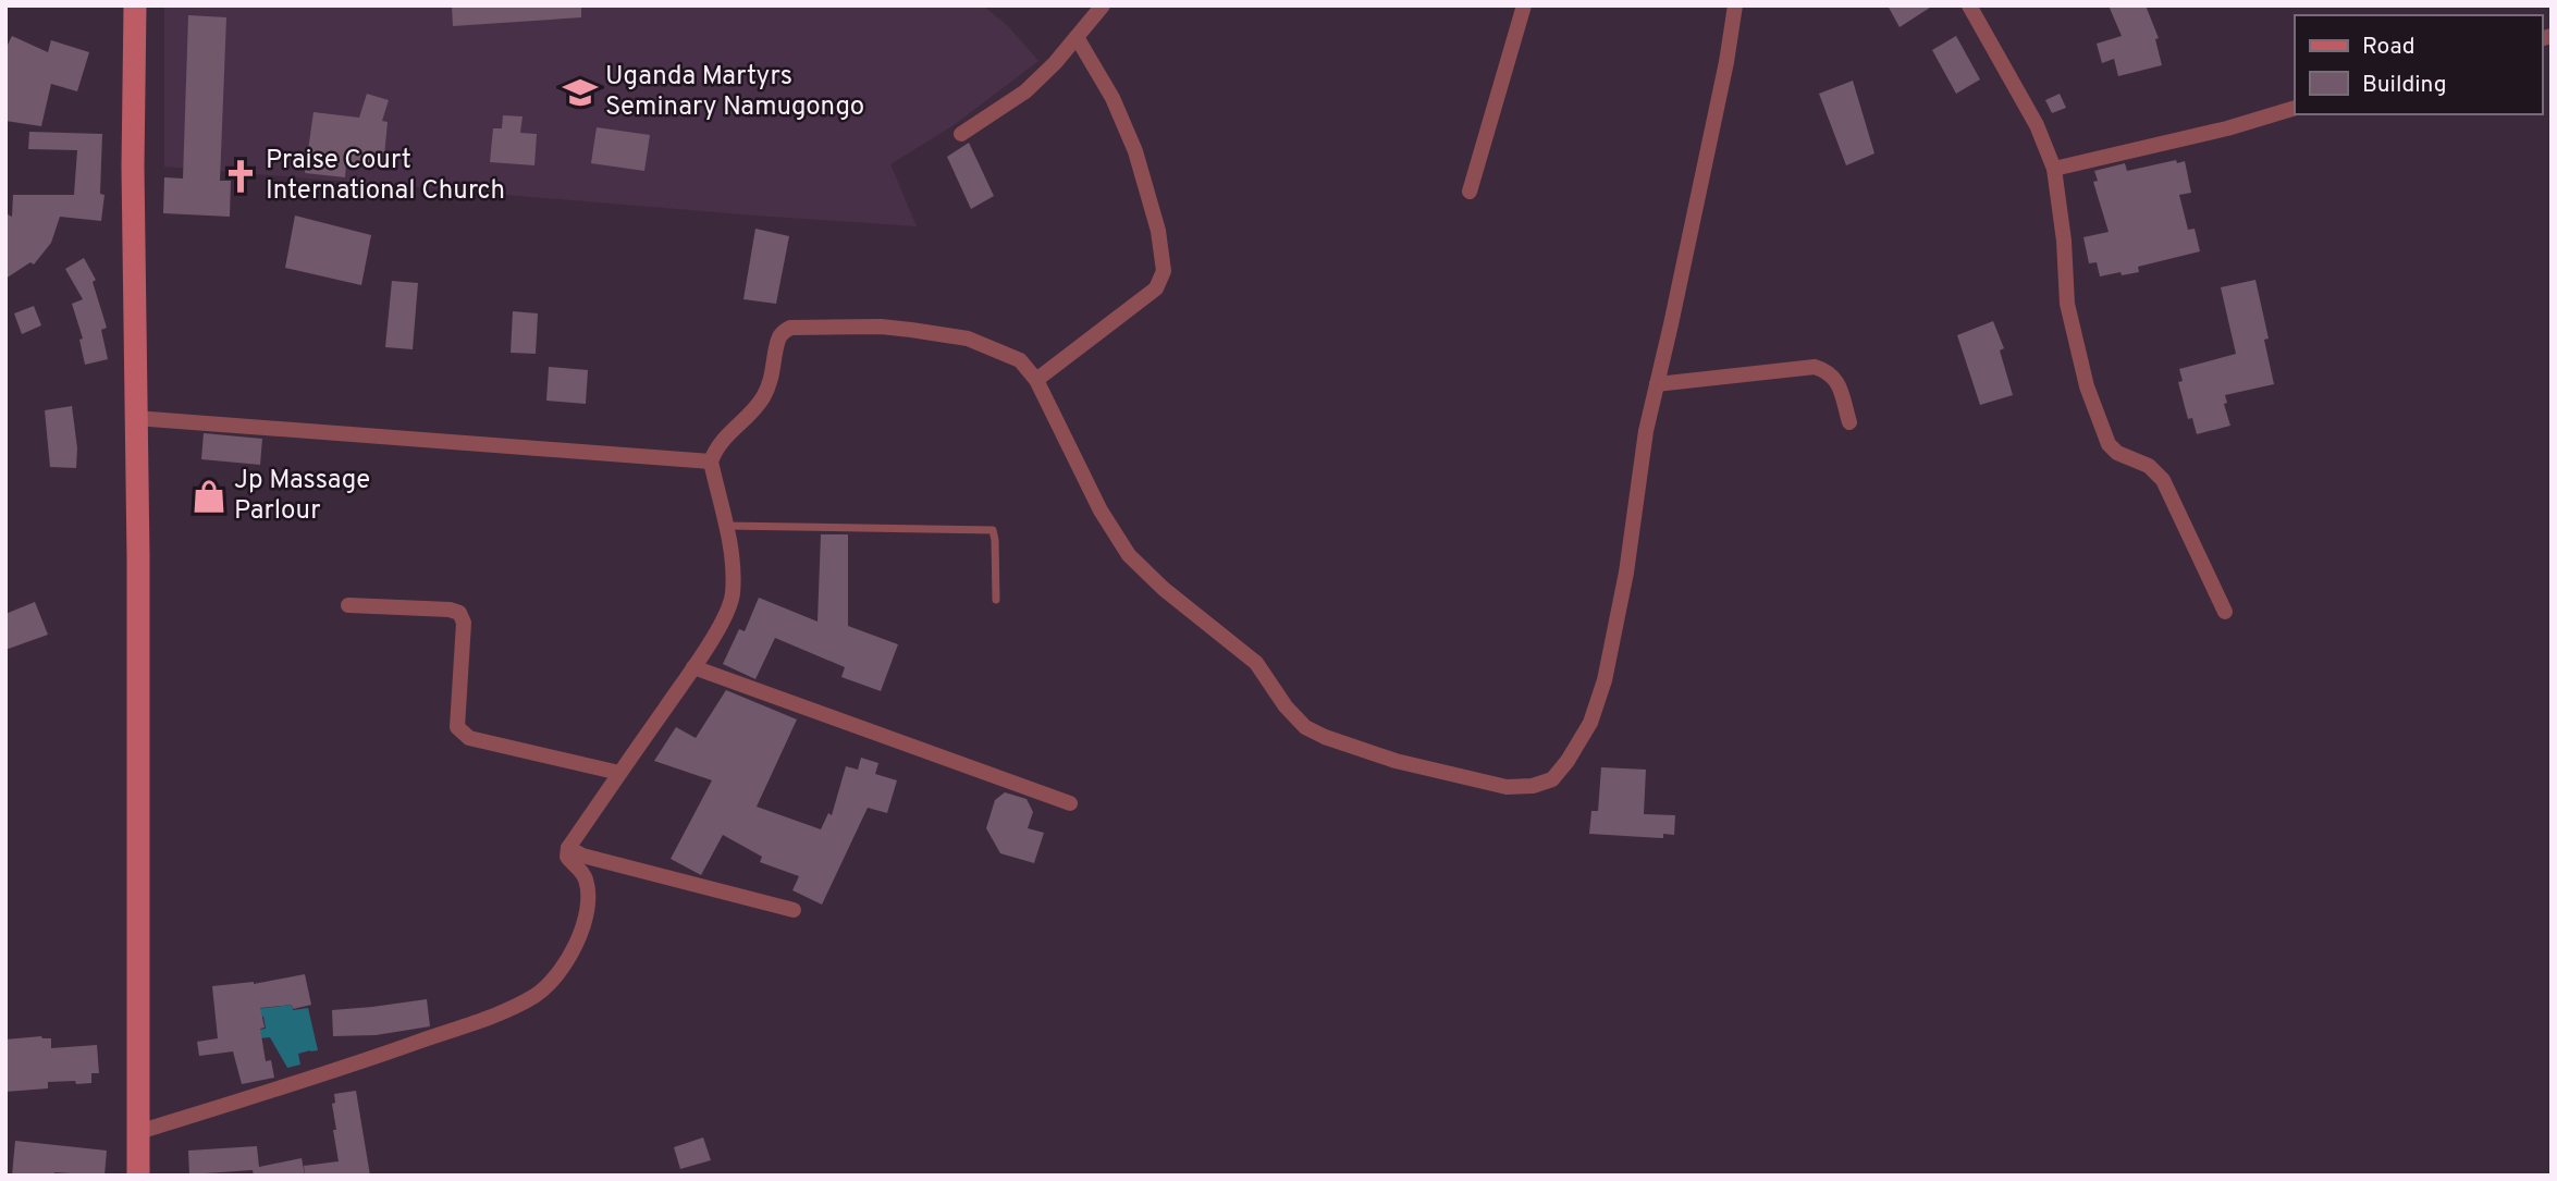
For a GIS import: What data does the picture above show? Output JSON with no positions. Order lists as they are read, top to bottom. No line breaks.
{"places":{"school or university":["Uganda Martyrs Seminary Namugongo"],"church":["Praise Court International Church"],"shop":["Jp Massage Parlour"]},"legend":["Road","Building"]}
